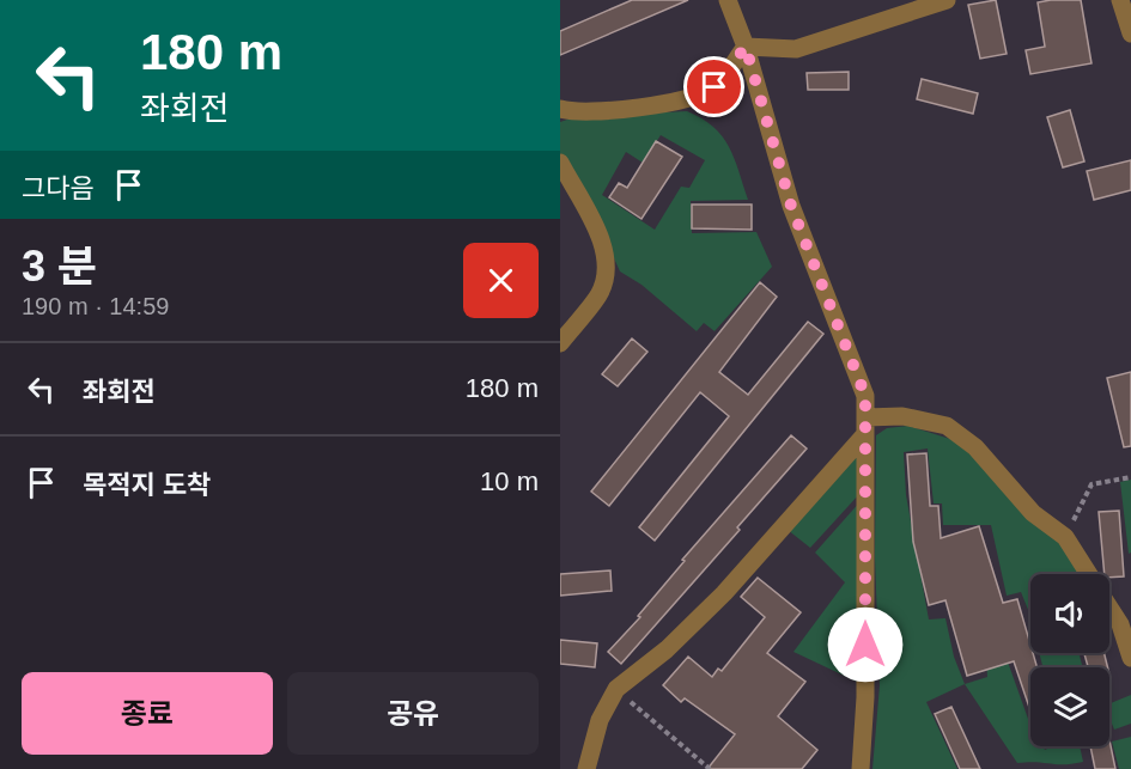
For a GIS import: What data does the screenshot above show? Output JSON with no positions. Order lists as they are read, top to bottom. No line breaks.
{"page":{"turn":["180 m","좌회전"],"then":"그다음","heading":["3 분","190 m · 14:59"],"list":[{"name":"좌회전","value":"180 m"},{"name":"목적지 도착","value":"10 m"}],"buttons":["종료","공유"]}}
